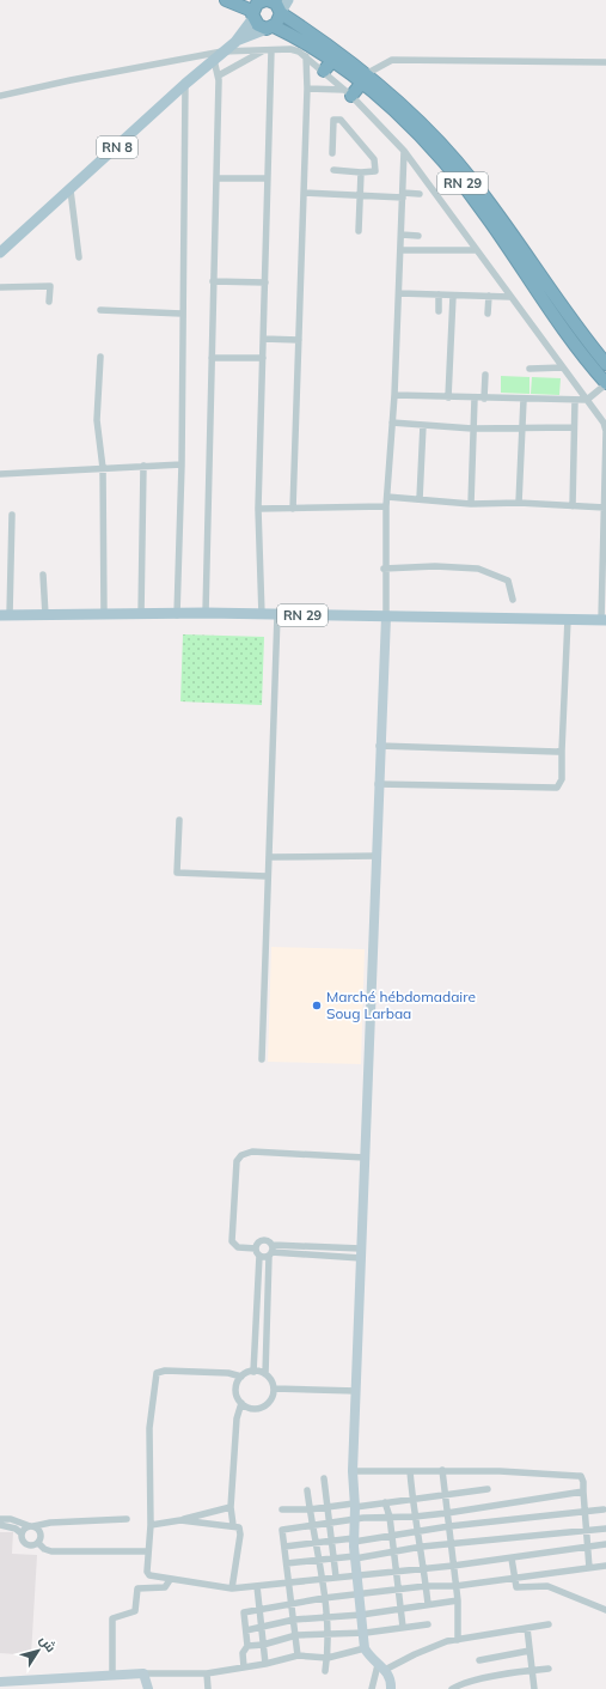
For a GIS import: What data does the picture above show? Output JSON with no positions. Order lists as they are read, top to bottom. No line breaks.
{"streets":{"highway":["RN 29"],"main road":["RN 8"]},"crossings":[["RN 8","RN 29"]],"places":["Marché hébdomadaire Soug Larbaa"],"north":"top right"}
